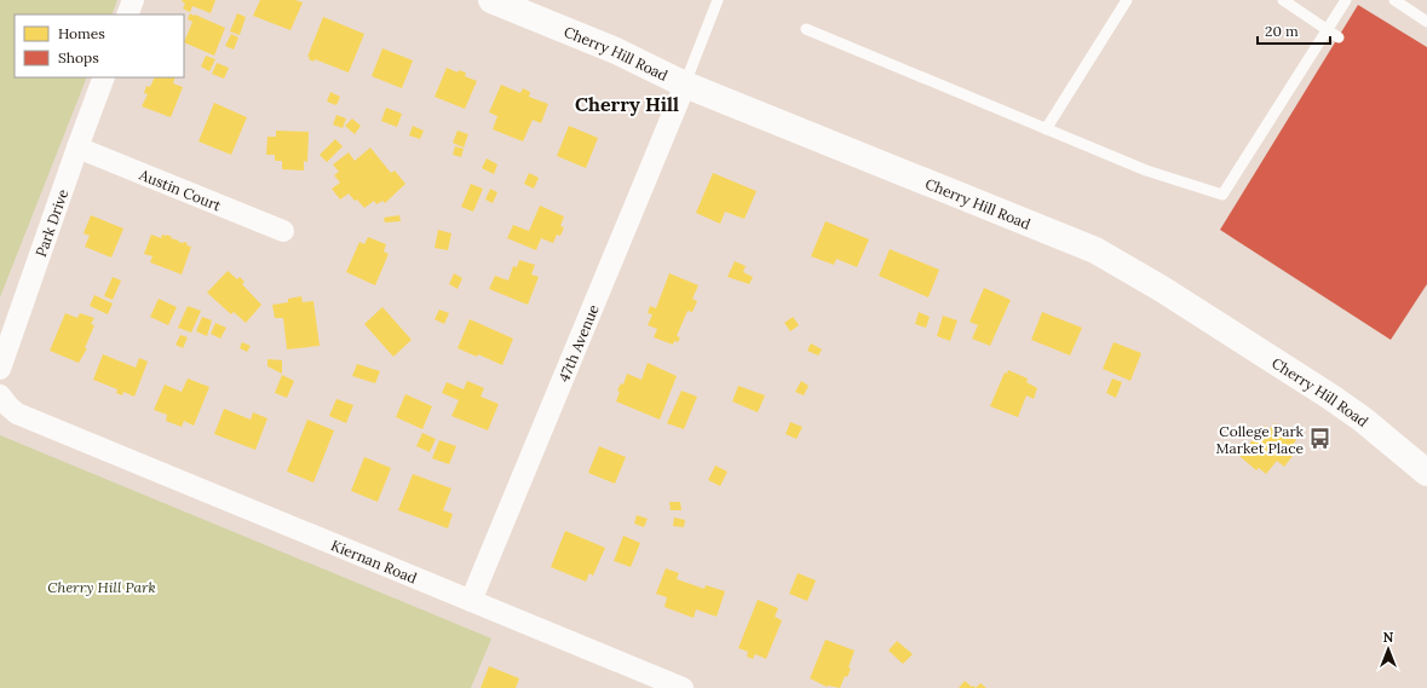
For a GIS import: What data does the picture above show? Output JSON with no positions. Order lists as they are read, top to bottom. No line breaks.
{"streets":{"main road":["Cherry Hill Road"],"street":["Austin Court","Park Drive","47th Avenue","Kiernan Road"]},"crossings":[["Cherry Hill Road","47th Avenue"],["Austin Court","Park Drive"],["47th Avenue","Kiernan Road"]],"districts":["Cherry Hill"],"parks":["Cherry Hill Park"],"places":{"bus stop":["College Park Market Place"]},"legend":["Homes","Shops"],"scale_bar":"20 m","north":"top"}
